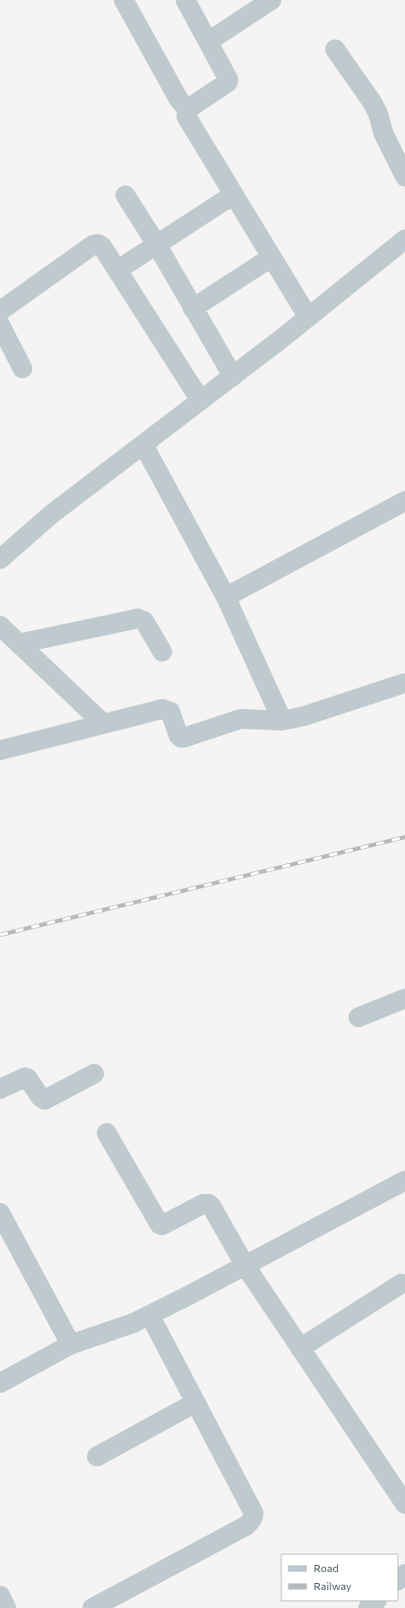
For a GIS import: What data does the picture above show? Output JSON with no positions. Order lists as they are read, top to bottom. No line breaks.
{"legend":["Road","Railway"]}
